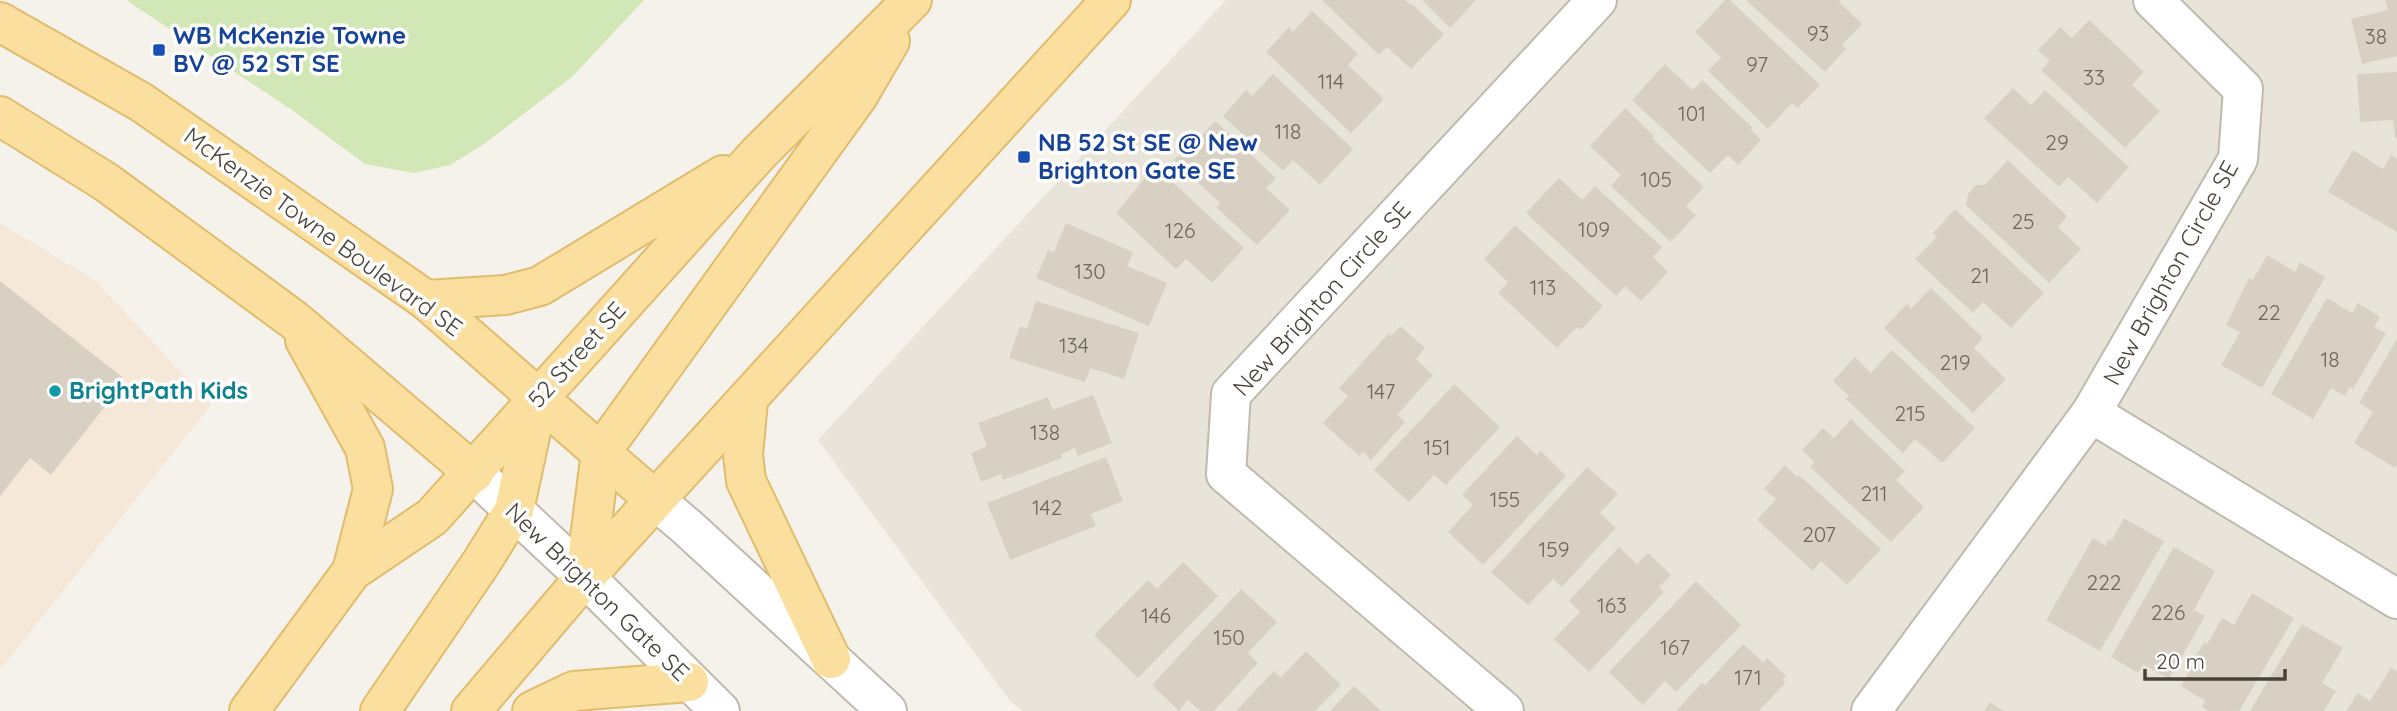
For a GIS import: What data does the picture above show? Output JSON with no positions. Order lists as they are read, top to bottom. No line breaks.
{"streets":{"main road":["McKenzie Towne Boulevard SE","52 Street SE"],"street":["New Brighton Circle SE","New Brighton Gate SE"]},"crossings":[["McKenzie Towne Boulevard SE","52 Street SE"],["52 Street SE","New Brighton Gate SE"]],"places":{"transit":["WB McKenzie Towne BV @ 52 ST SE","NB 52 St SE @ New Brighton Gate SE"],"other":["BrightPath Kids"]},"house_numbers":["93","38","97","33","114","101","118","29","105","25","109","126","130","21","113","22","134","18","219","147","215","138","151","211","155","142","207","159","222","163","226","146","150","167","171"],"scale_bar":"20 m"}
